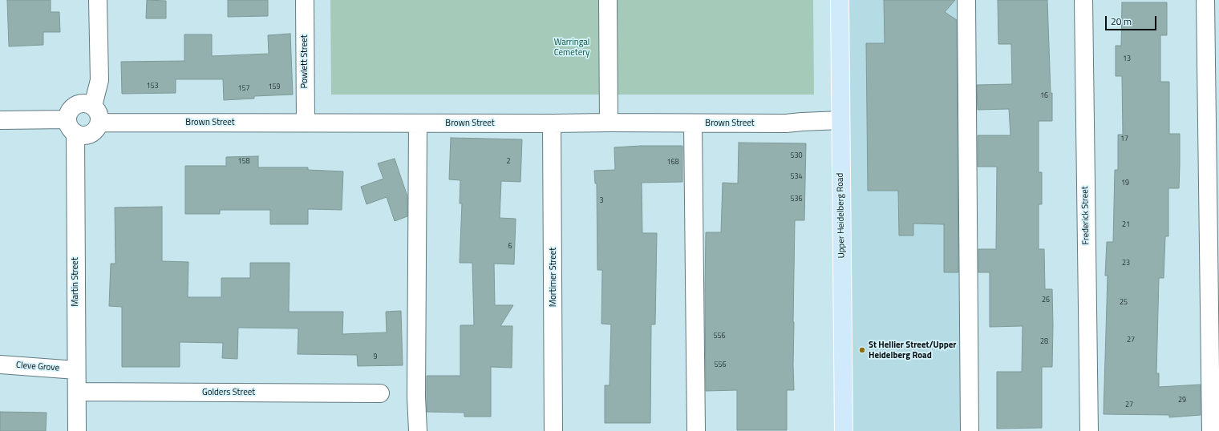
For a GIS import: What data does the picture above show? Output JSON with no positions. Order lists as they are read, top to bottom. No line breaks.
{"streets":{"main road":["Upper Heidelberg Road"],"street":["Powlett Street","Brown Street","Frederick Street","Mortimer Street","Martin Street","Cleve Grove","Golders Street"]},"crossings":[["Powlett Street","Brown Street"],["Brown Street","Upper Heidelberg Road"],["Brown Street","Mortimer Street"],["Brown Street","Martin Street"],["Martin Street","Cleve Grove"],["Martin Street","Golders Street"]],"parks":["Warringal Cemetery"],"places":["St Hellier Street/Upper Heidelberg Road"],"house_numbers":["13","153","159","157","16","17","530","158","2","168","534","19","536","3","21","6","23","26","25","556","27","28","9","556","29","27"],"scale_bar":"20 m"}
